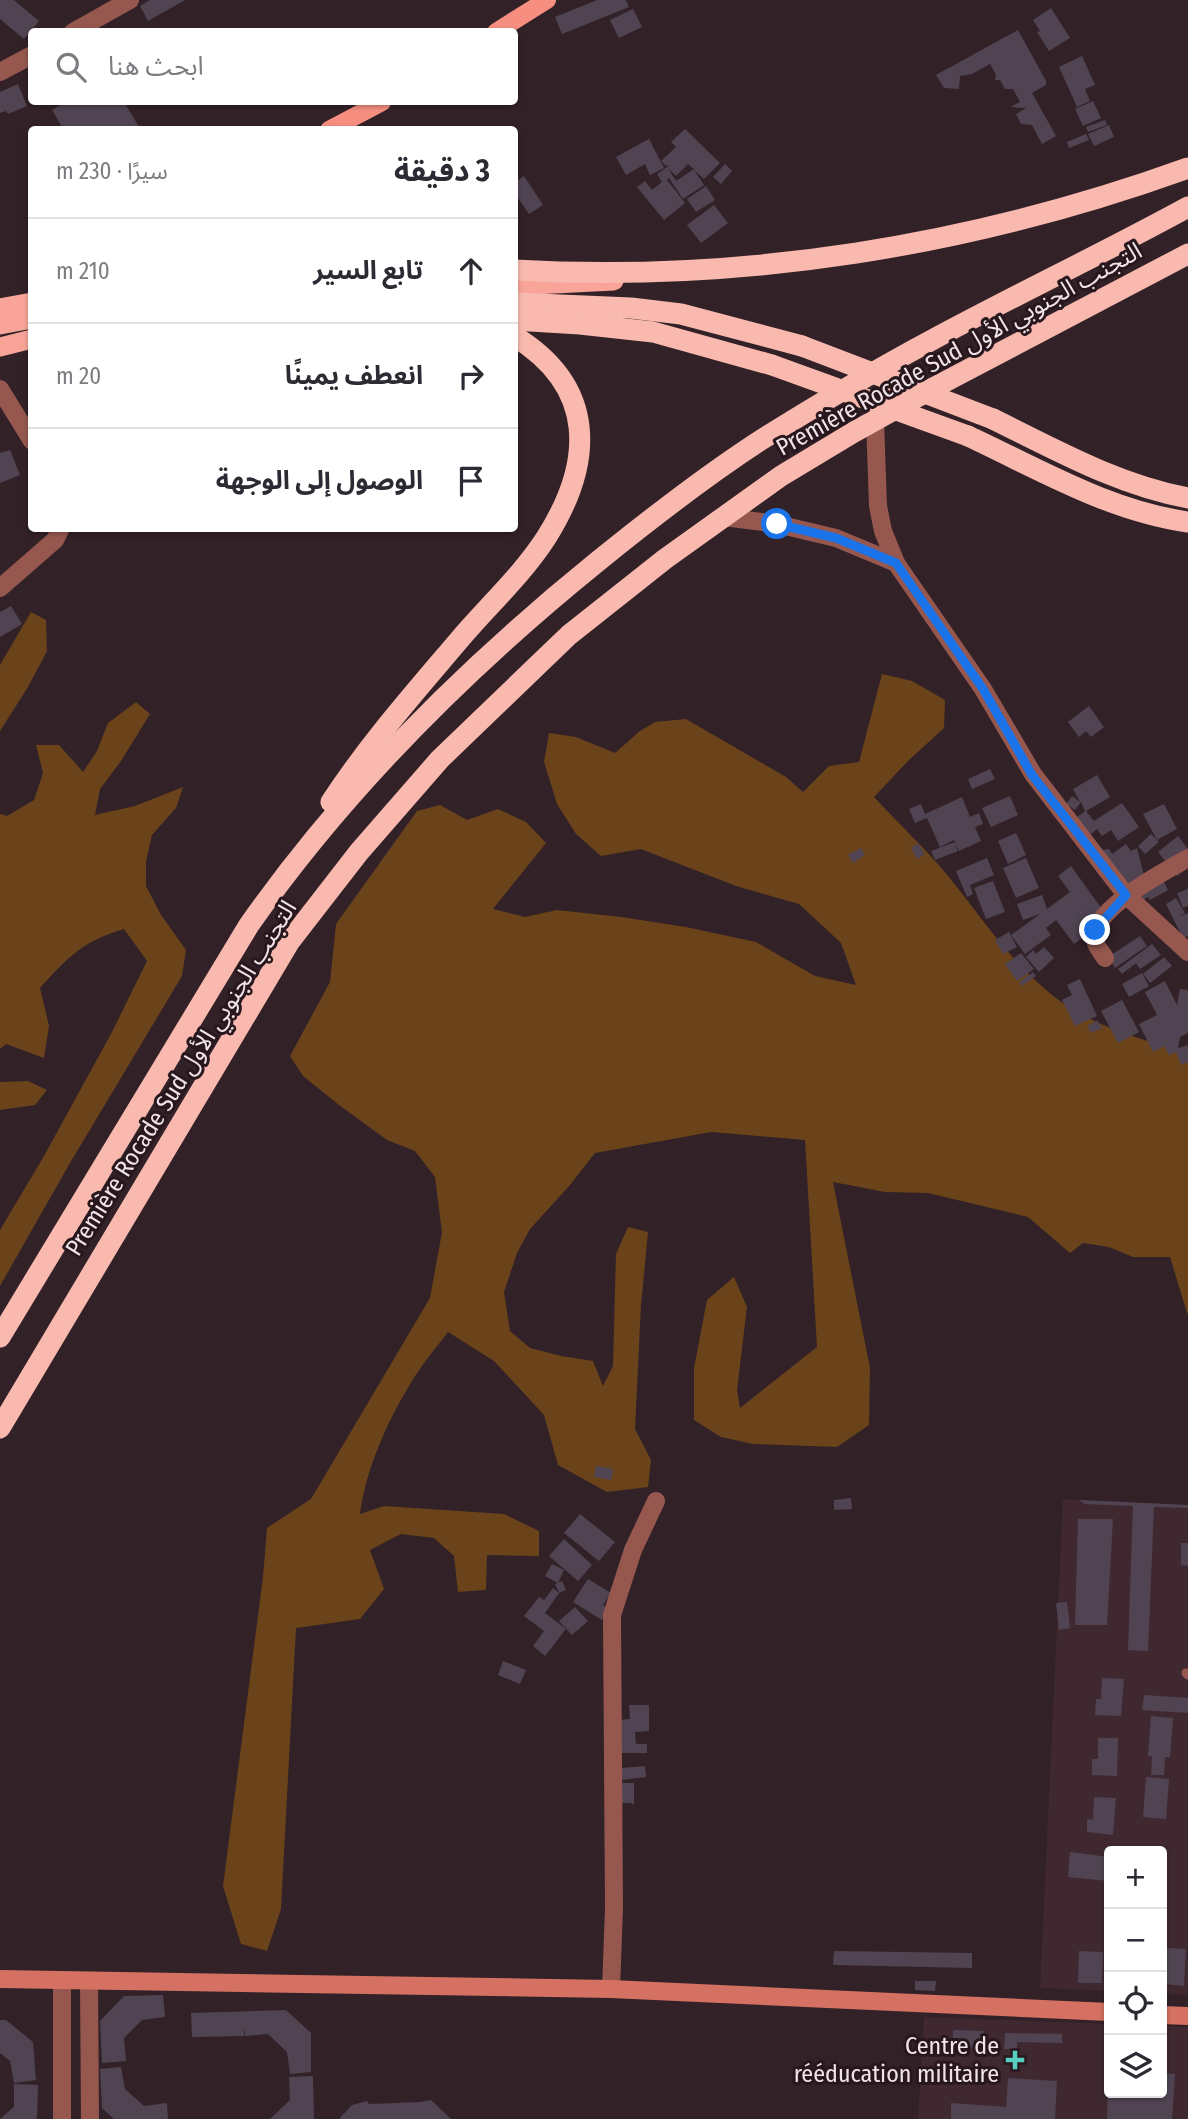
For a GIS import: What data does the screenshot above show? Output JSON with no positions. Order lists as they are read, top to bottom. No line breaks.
{"streets":{"highway":["Première Rocade Sud التجنب الجنوبي الأول"]},"places":{"health":["Centre de rééducation militaire"]},"page":{"search":"ابحث هنا","heading":["3 دقيقة","سيرًا · 230 m"],"list":[["تابع السير","210 m"],["انعطف يمينًا","20 m"],"الوصول إلى الوجهة"],"map_buttons":["+","−"]}}
